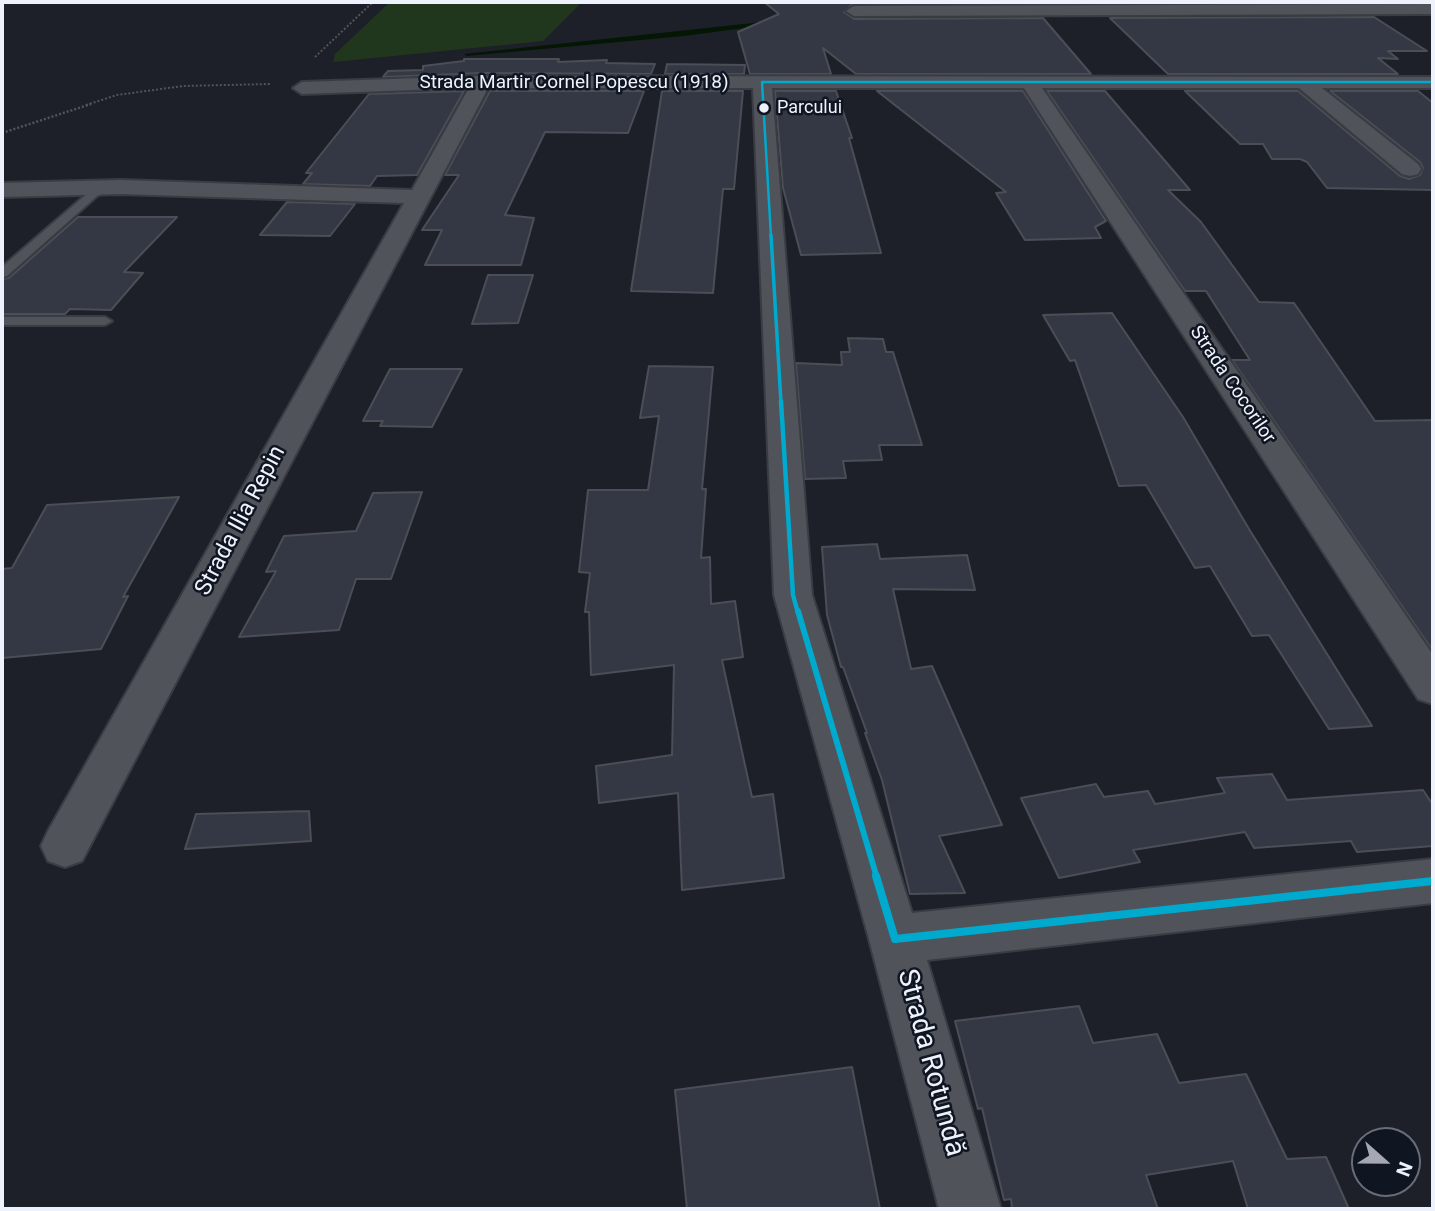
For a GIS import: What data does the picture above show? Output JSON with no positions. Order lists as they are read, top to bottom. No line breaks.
{"streets":{"street":["Strada Martir Cornel Popescu (1918)","Strada Cocorilor","Strada Ilia Repin","Strada Rotundă"]},"crossings":[["Strada Martir Cornel Popescu (1918)","Strada Cocorilor"],["Strada Martir Cornel Popescu (1918)","Strada Ilia Repin"],["Strada Martir Cornel Popescu (1918)","Strada Rotundă"]],"places":["Parcului"],"north":"right"}
